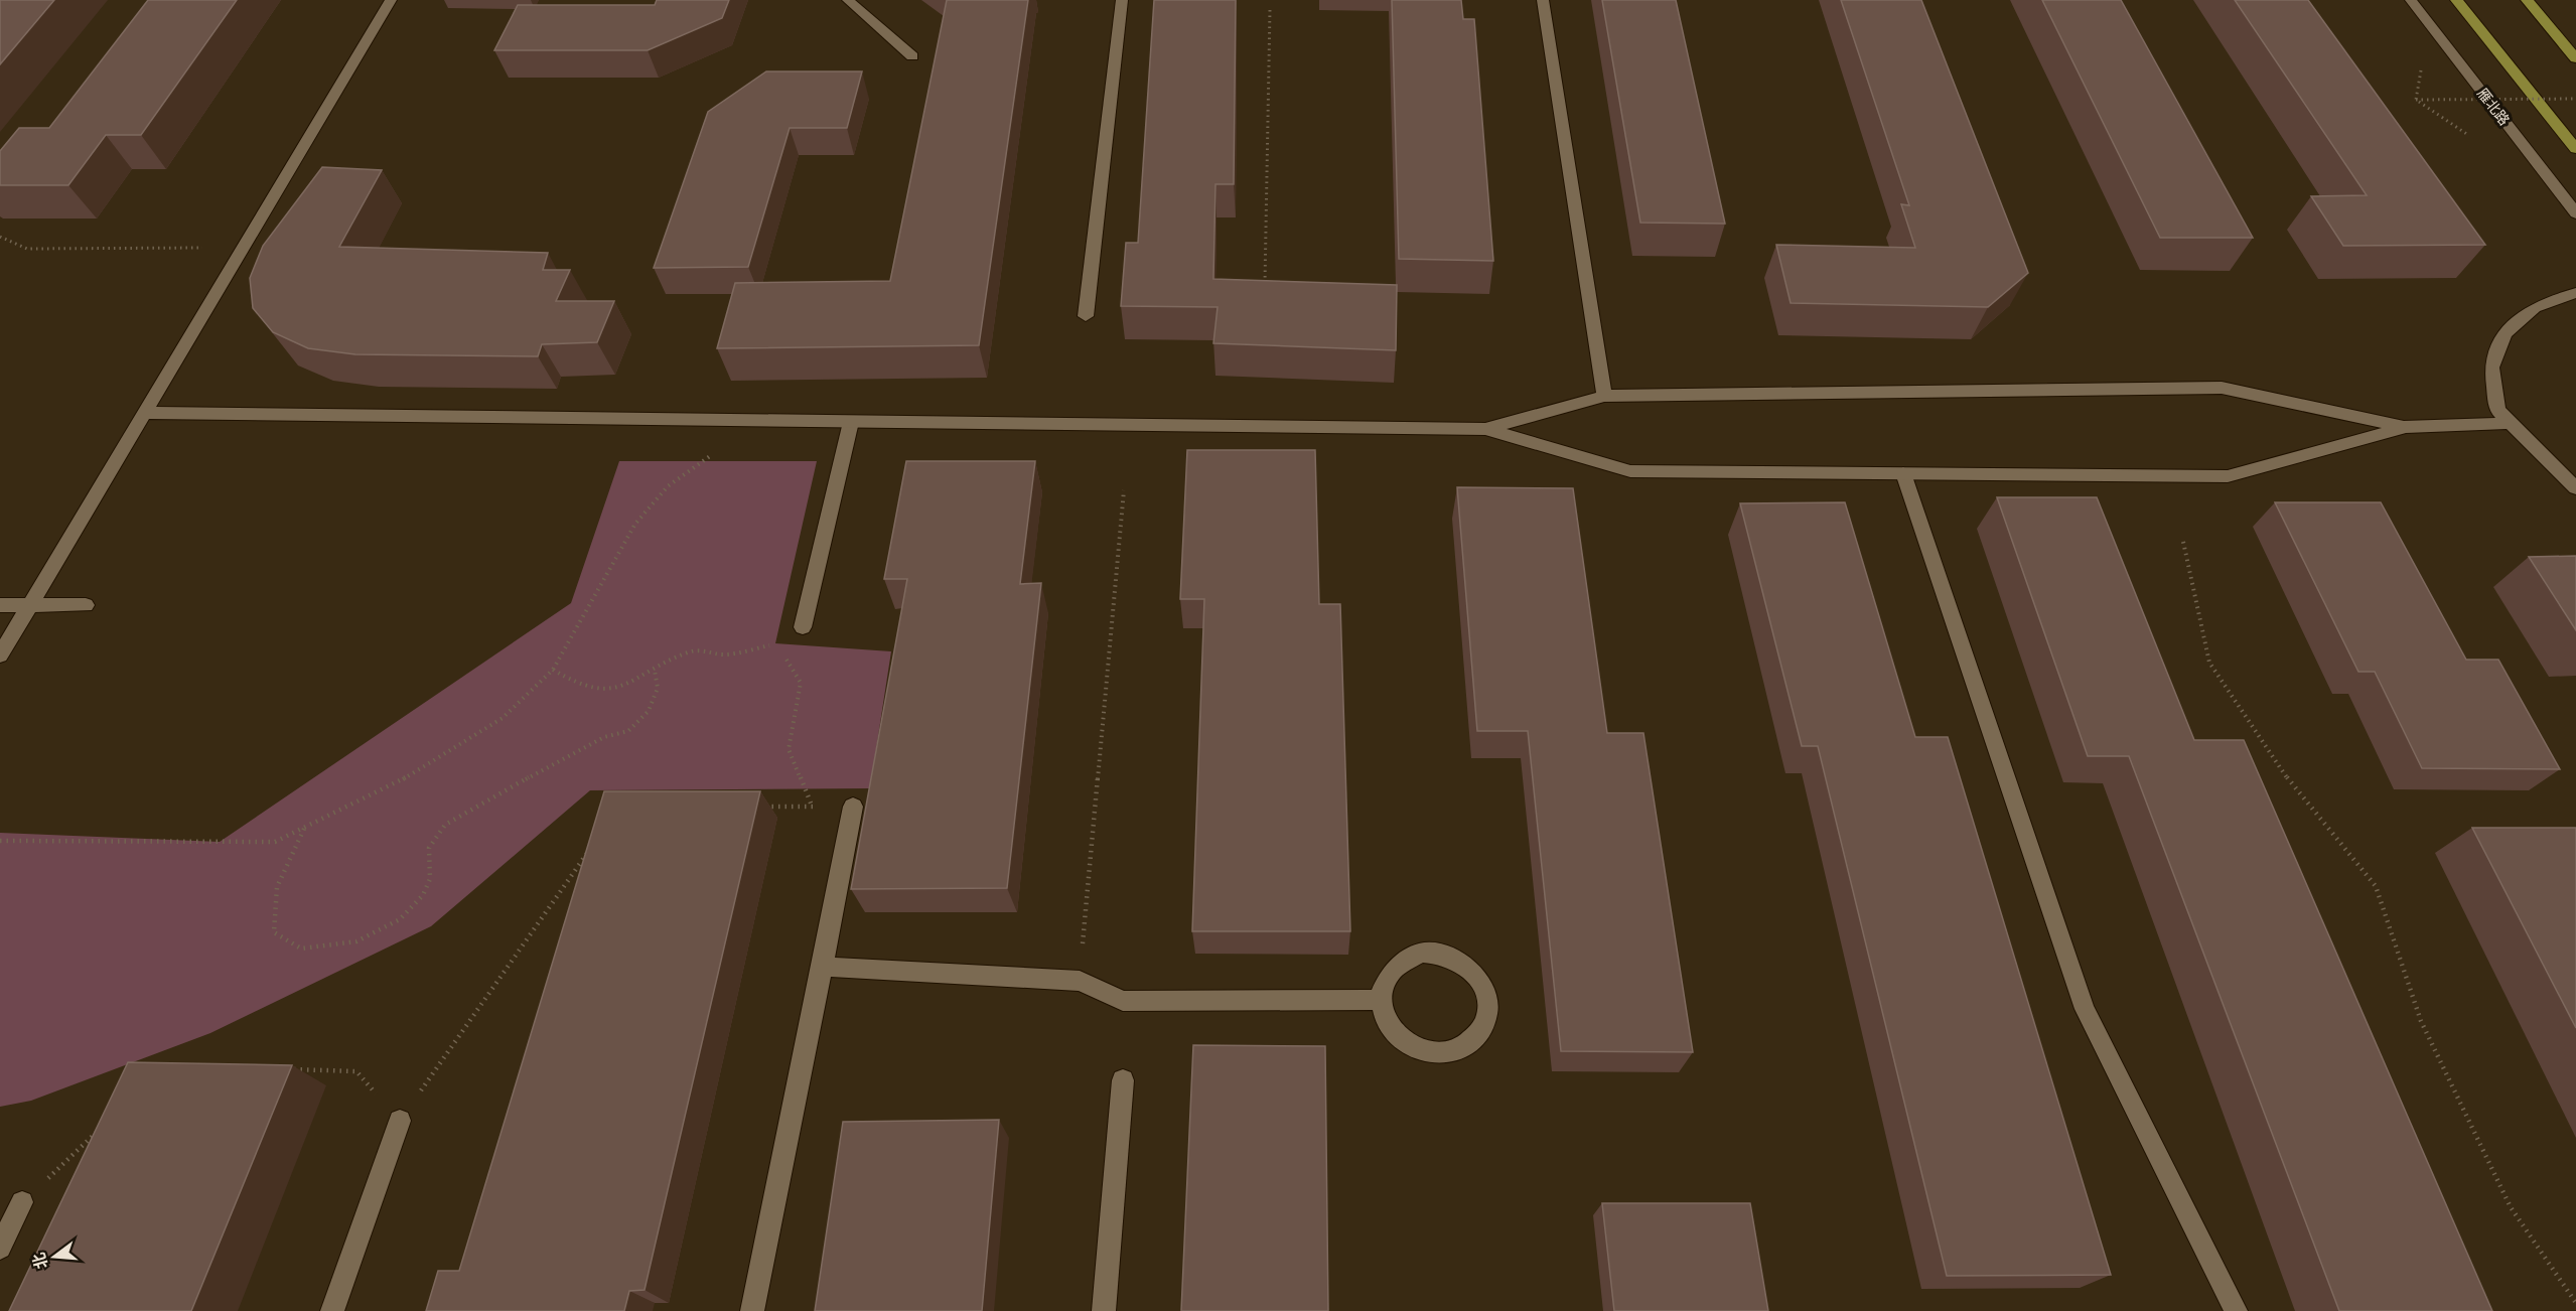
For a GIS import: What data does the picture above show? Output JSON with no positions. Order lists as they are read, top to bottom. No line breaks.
{"streets":{"street":["雁北路"]},"north":"left"}
